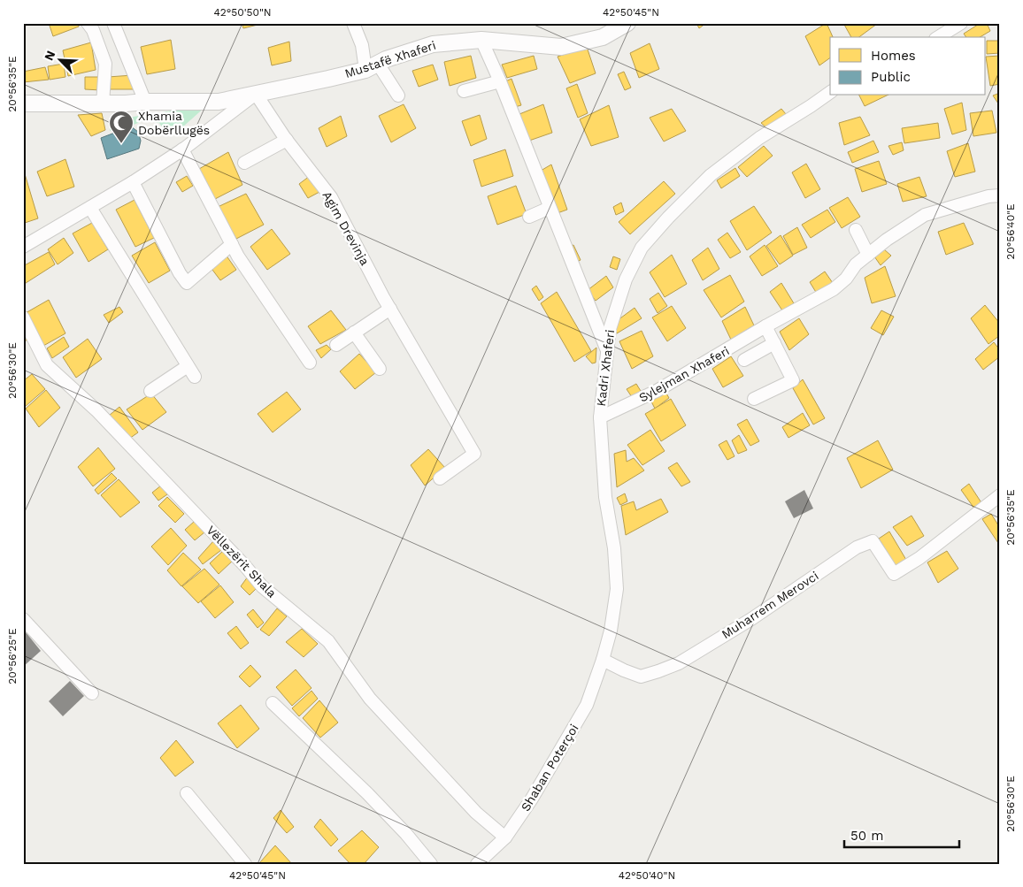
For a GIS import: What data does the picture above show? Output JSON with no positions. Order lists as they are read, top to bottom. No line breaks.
{"streets":{"street":["Mustafë Xhaferi","Agim Drevinja","Kadri Xhaferi","Sylejman Xhaferi","Vëllezërit Shala","Muharrem Merovci","Shaban Poterçoi"]},"crossings":[["Mustafë Xhaferi","Agim Drevinja"],["Kadri Xhaferi","Sylejman Xhaferi"],["Kadri Xhaferi","Muharrem Merovci"],["Kadri Xhaferi","Shaban Poterçoi"],["Vëllezërit Shala","Shaban Poterçoi"],["Muharrem Merovci","Shaban Poterçoi"]],"places":{"mosque":["Xhamia Dobërllugës"]},"legend":["Homes","Public"],"scale_bar":"50 m","north":"top left","coordinates":["42°50'50\"N","42°50'45\"N","20°56'35\"E","20°56'40\"E","20°56'30\"E","20°56'25\"E","42°50'40\"N"]}
